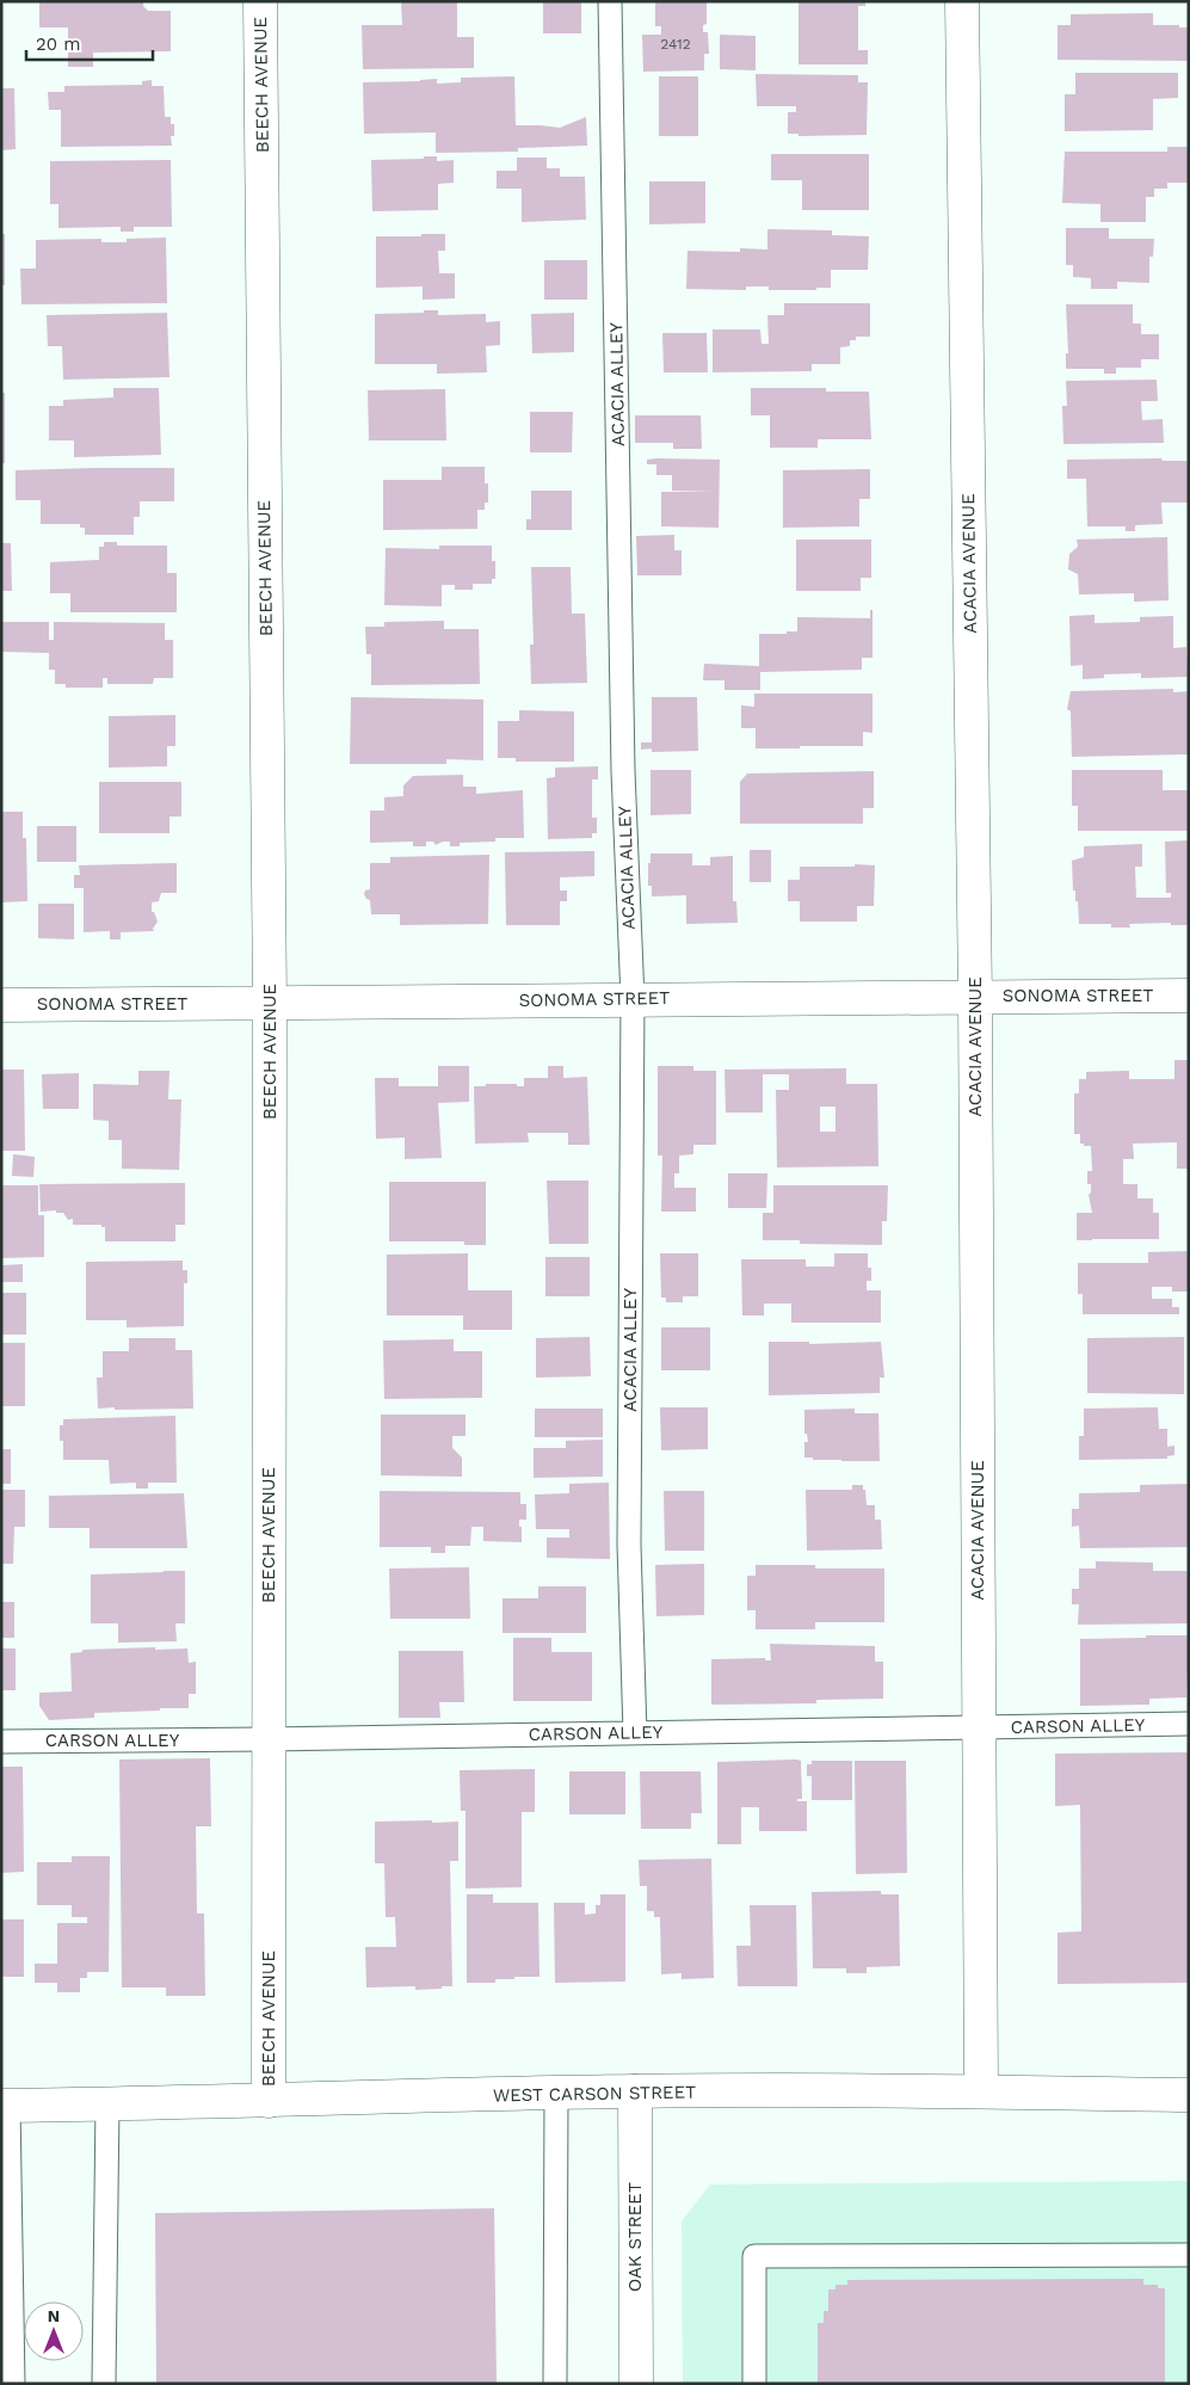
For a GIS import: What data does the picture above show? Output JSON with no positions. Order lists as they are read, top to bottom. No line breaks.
{"streets":{"street":["BEECH AVENUE","ACACIA AVENUE","SONOMA STREET","WEST CARSON STREET","OAK STREET"],"lane":["ACACIA ALLEY","CARSON ALLEY"]},"crossings":[["BEECH AVENUE","SONOMA STREET"],["BEECH AVENUE","CARSON ALLEY"],["BEECH AVENUE","WEST CARSON STREET"],["ACACIA ALLEY","SONOMA STREET"],["ACACIA ALLEY","CARSON ALLEY"],["ACACIA AVENUE","SONOMA STREET"],["ACACIA AVENUE","CARSON ALLEY"],["ACACIA AVENUE","WEST CARSON STREET"],["WEST CARSON STREET","OAK STREET"]],"house_numbers":["2412"],"scale_bar":"20 m","north":"top"}
